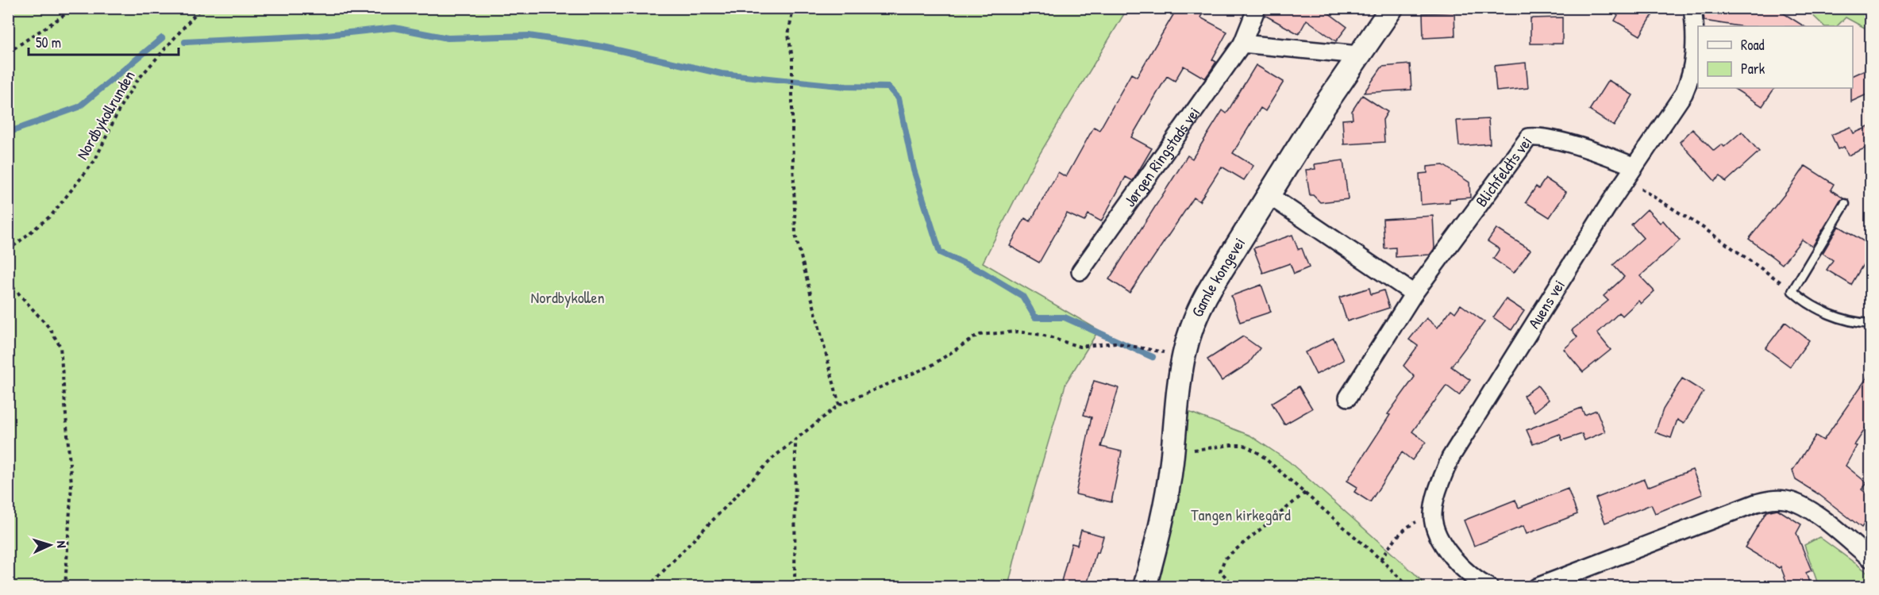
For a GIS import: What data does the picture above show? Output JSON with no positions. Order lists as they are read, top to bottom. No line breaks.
{"streets":{"main road":["Gamle kongevei"],"street":["Jørgen Ringstads vei","Blichfeldts vei","Auens vei"],"path":["Nordbykollrunden"]},"crossings":[["Blichfeldts vei","Auens vei"]],"parks":["Nordbykollen","Tangen kirkegård"],"legend":["Road","Park"],"scale_bar":"50 m","north":"right"}
